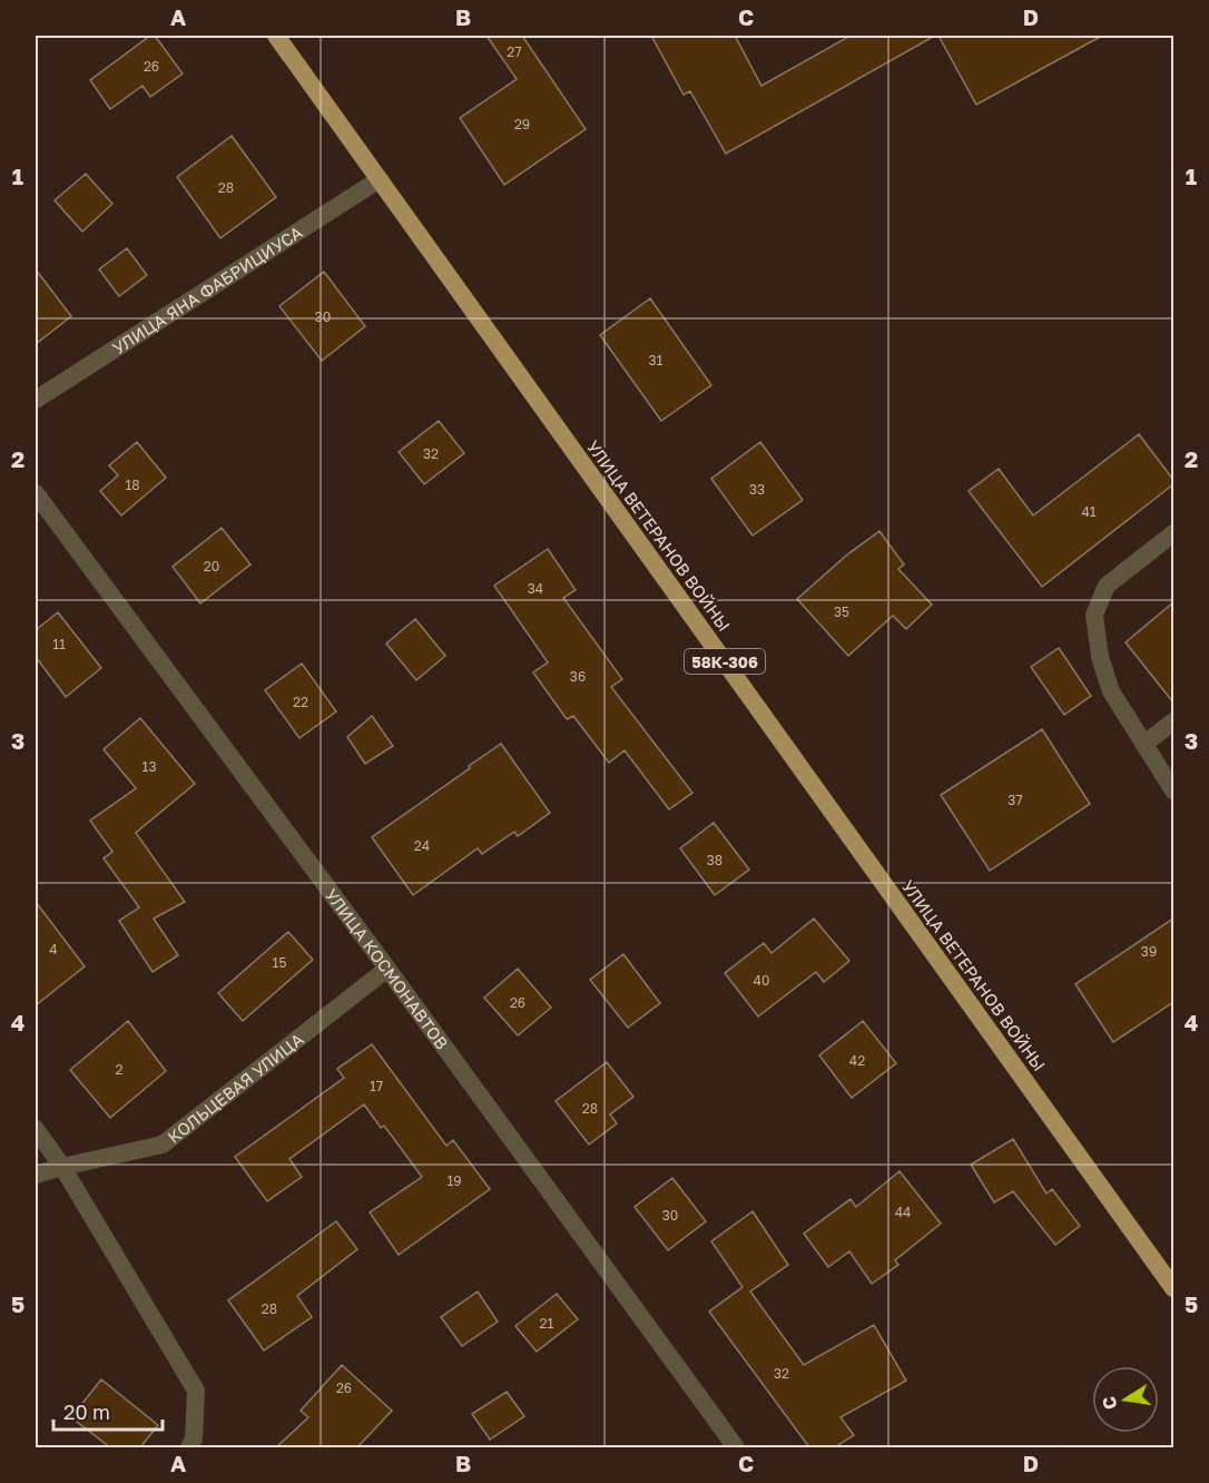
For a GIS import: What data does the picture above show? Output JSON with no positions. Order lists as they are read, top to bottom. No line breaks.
{"streets":{"highway":["УЛИЦА ВЕТЕРАНОВ ВОЙНЫ","58К-306"],"street":["УЛИЦА ЯНА ФАБРИЦИУСА","УЛИЦА КОСМОНАВТОВ","КОЛЬЦЕВАЯ УЛИЦА"]},"crossings":[["УЛИЦА ЯНА ФАБРИЦИУСА","УЛИЦА ВЕТЕРАНОВ ВОЙНЫ"],["УЛИЦА КОСМОНАВТОВ","КОЛЬЦЕВАЯ УЛИЦА"]],"house_numbers":["27","26","29","28","30","31","32","18","33","41","20","34","35","11","36","22","13","37","24","38","4","39","15","40","26","42","2","17","28","19","44","30","28","21","32","26"],"scale_bar":"20 m","north":"left","grid":{"columns":["A","B","C","D"],"rows":["1","2","3","4","5"]}}
